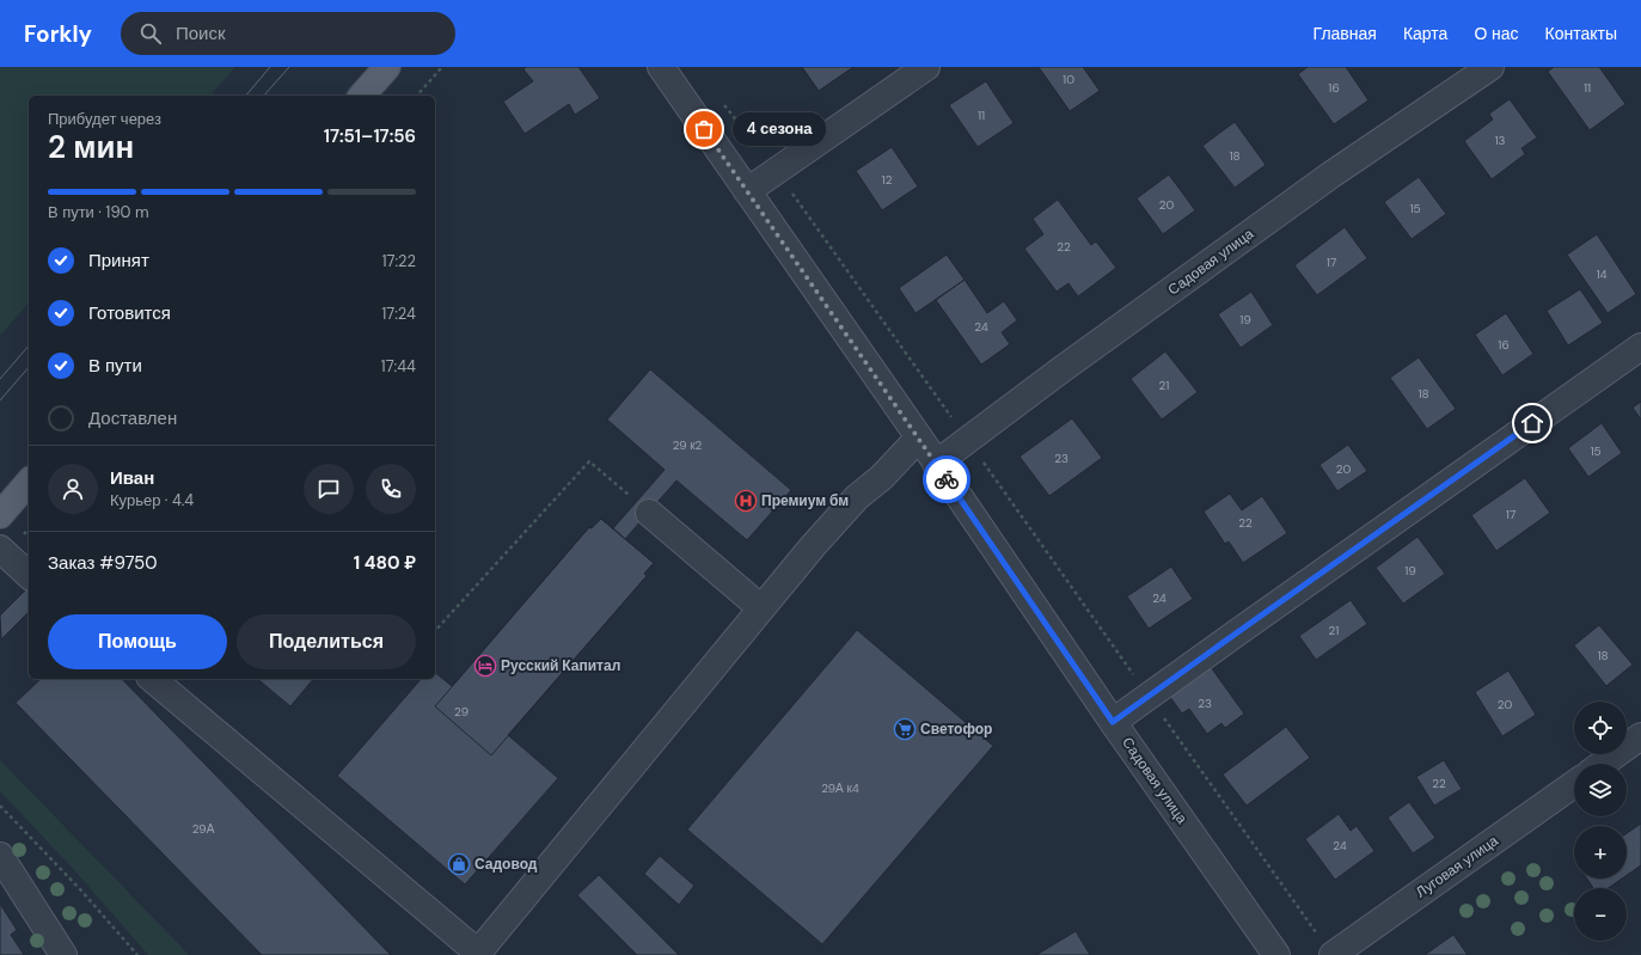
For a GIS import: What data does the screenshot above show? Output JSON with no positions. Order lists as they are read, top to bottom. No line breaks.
{"streets":{"street":["Садовая улица","Луговая улица"]},"places":{"other":["4 сезона"],"hospital":["Премиум бм"],"hotel":["Русский Капитал"],"supermarket":["Светофор"],"shop":["Садовод"]},"house_numbers":["10","16","11","11","13","18","12","20","15","22","17","14","19","24","16","21","18","29 к2","15","23","20","17","22","19","24","21","18","23","20","29","22","29А к4","29А","24"],"page":{"header":"Forkly","search":"Поиск","nav":["Главная","Карта","О нас","Контакты"],"heading":["2 мин","Прибудет через","17:51–17:56"],"panel":["Иван","Курьер · 4.4","Заказ #9750","1 480 ₽"],"bubble":"4 сезона","bar":"В пути · 190 m","list":[["Принят","17:22"],["Готовится","17:24"],["В пути","17:44"],"Доставлен"],"buttons":["Помощь","Поделиться"],"map_buttons":["+","−"]}}
